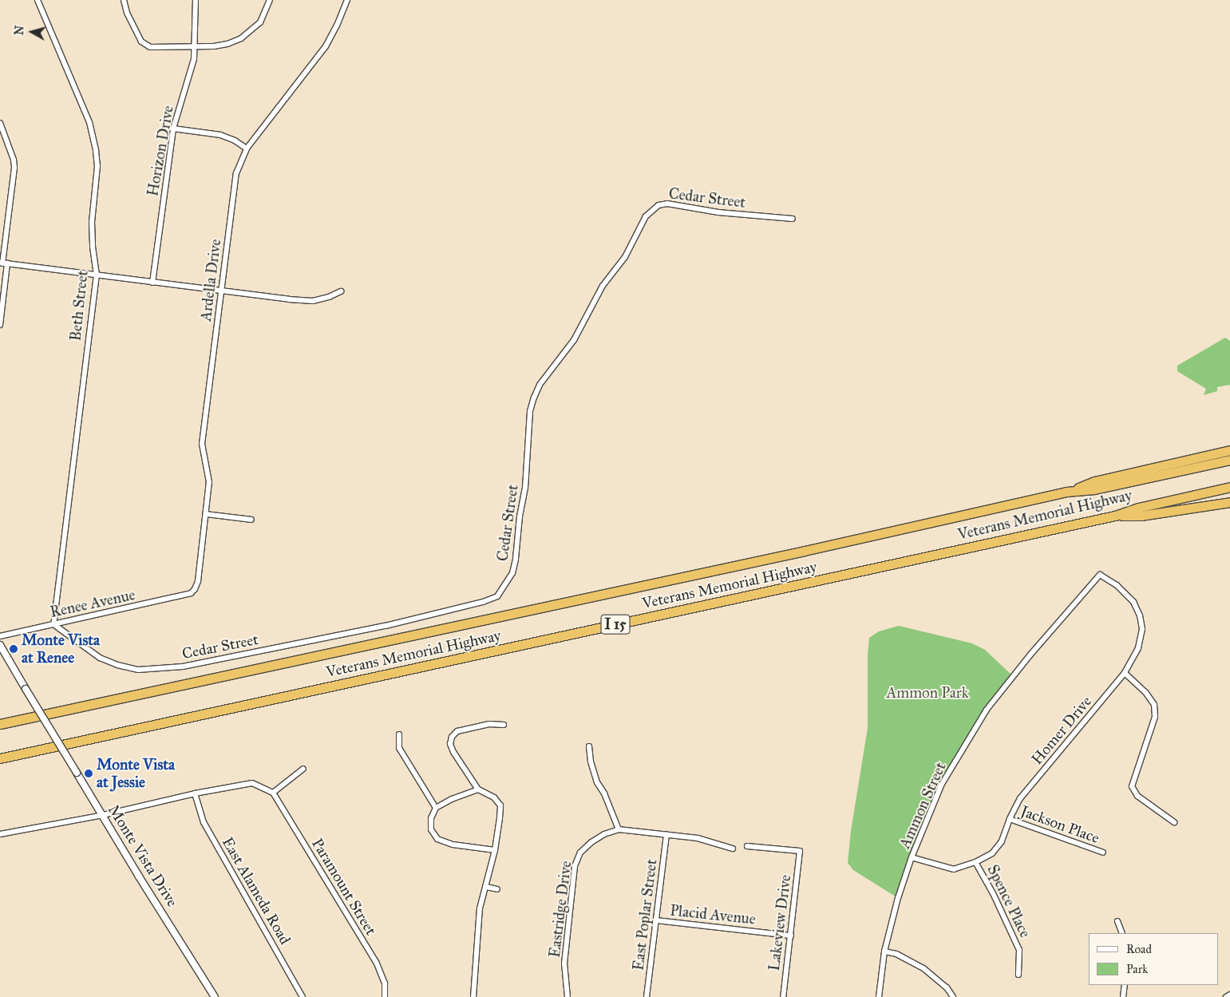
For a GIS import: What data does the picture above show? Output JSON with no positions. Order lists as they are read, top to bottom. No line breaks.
{"streets":{"highway":["Veterans Memorial Highway","I 15"],"street":["Horizon Drive","Cedar Street","Ardella Drive","Beth Street","Renee Avenue","Homer Drive","Ammon Street","Jackson Place","Monte Vista Drive","Paramount Street","East Alameda Road","Spence Place","Eastridge Drive","East Poplar Street","Placid Avenue","Lakeview Drive"]},"crossings":[["Cedar Street","Beth Street"],["Cedar Street","Renee Avenue"],["Ardella Drive","Renee Avenue"],["Beth Street","Renee Avenue"],["Homer Drive","Ammon Street"],["Homer Drive","Jackson Place"],["Homer Drive","Spence Place"],["Eastridge Drive","East Poplar Street"],["East Poplar Street","Placid Avenue"],["Placid Avenue","Lakeview Drive"]],"parks":["Ammon Park"],"places":["Monte Vista at Renee","Monte Vista at Jessie"],"legend":["Road","Park"],"north":"left"}
